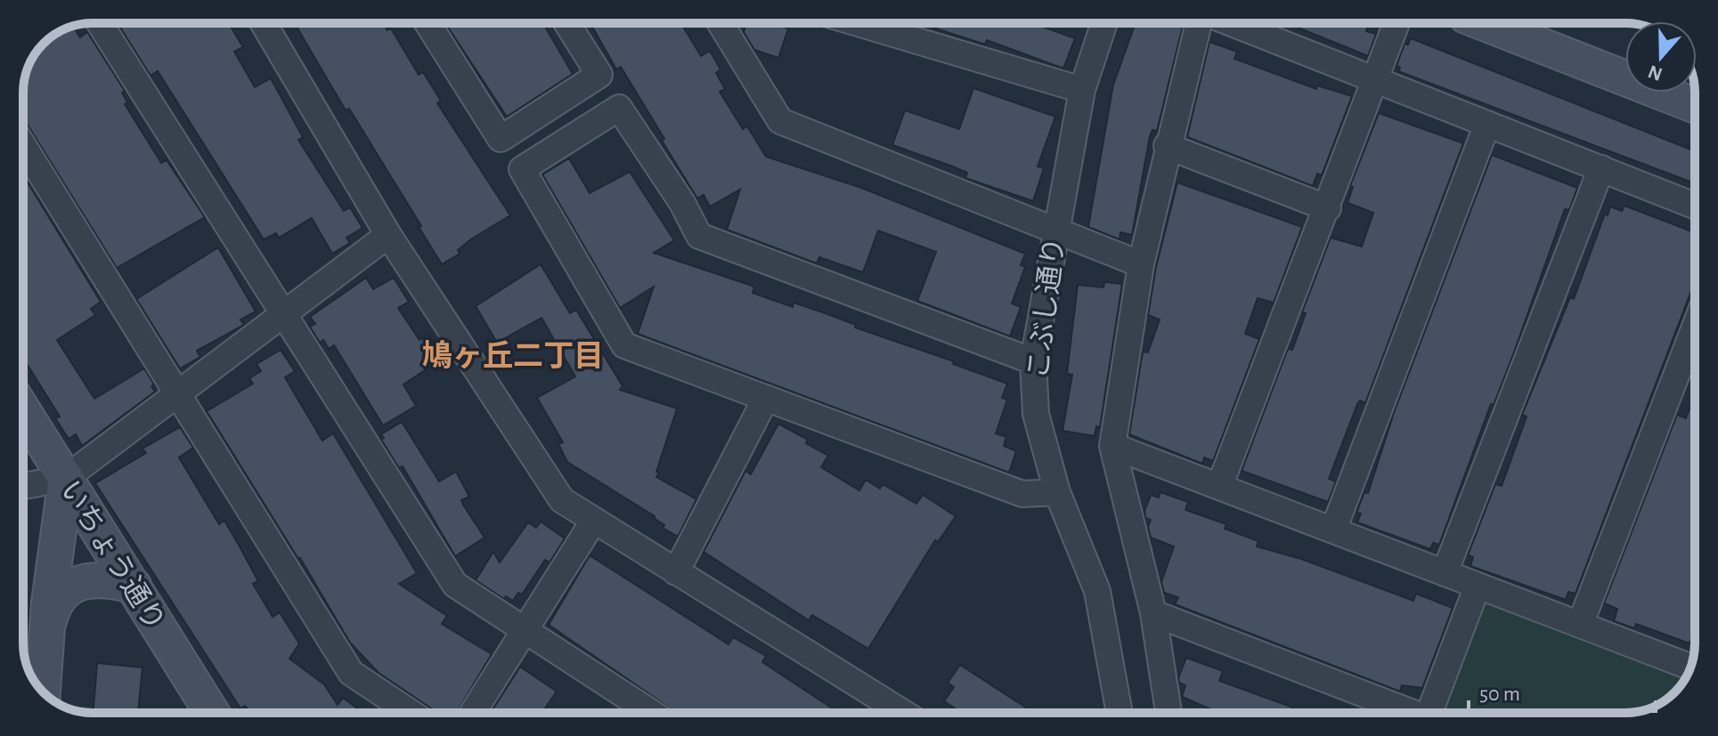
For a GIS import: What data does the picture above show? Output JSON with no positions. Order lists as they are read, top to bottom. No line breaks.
{"streets":{"street":["こぶし通り","いちょう通り"]},"districts":["鳩ヶ丘二丁目"],"scale_bar":"50 m","north":"bottom"}
